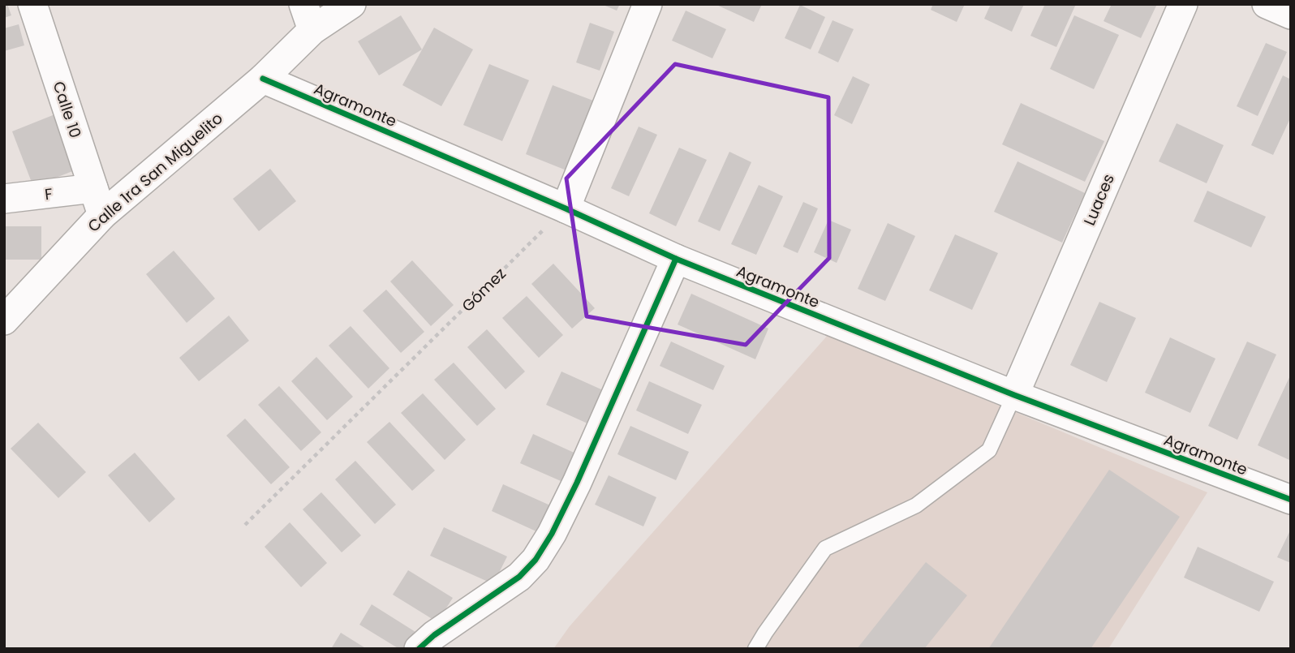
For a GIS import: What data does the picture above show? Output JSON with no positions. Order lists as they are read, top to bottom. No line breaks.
{"streets":{"street":["Agramonte","Calle 10","Calle 1ra San Miguelito","F","Luaces"],"path":["Gómez"]},"crossings":[["Agramonte","Calle 1ra San Miguelito"],["Agramonte","Luaces"],["Agramonte","Gómez"],["Calle 10","Calle 1ra San Miguelito"],["Calle 10","F"]]}
